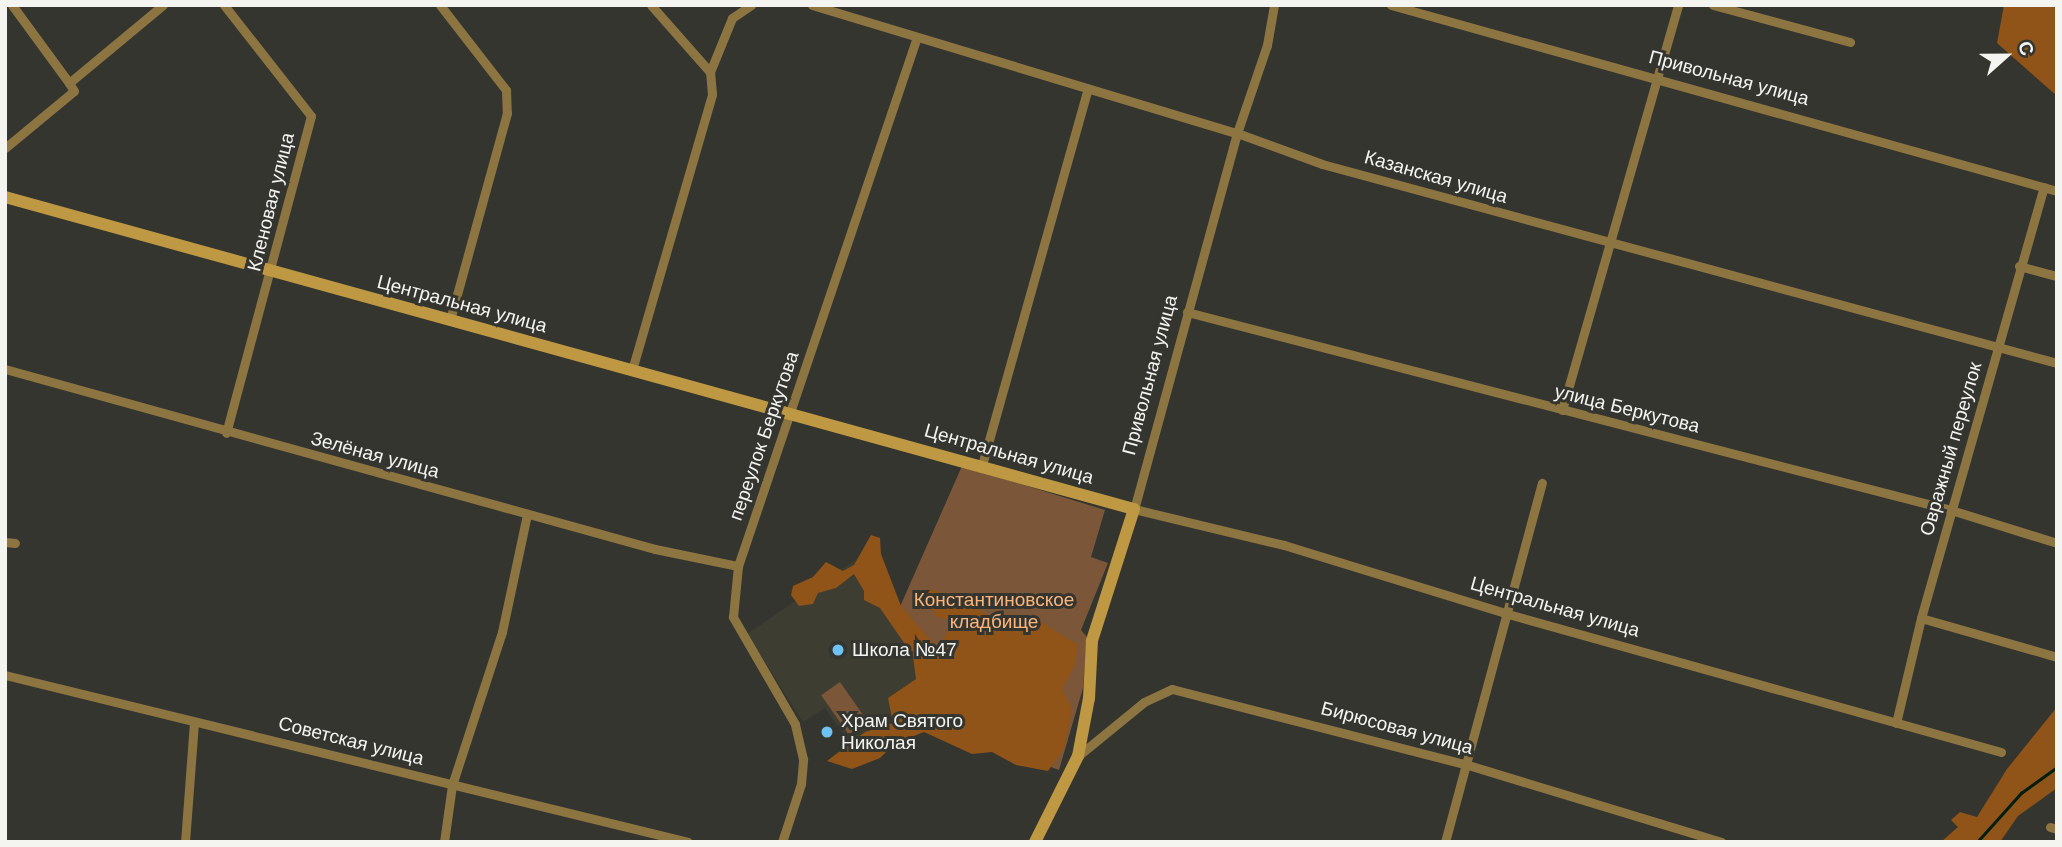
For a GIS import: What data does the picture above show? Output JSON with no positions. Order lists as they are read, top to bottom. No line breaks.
{"streets":{"street":["Привольная улица","Казанская улица","Кленовая улица","Центральная улица","улица Беркутова","переулок Беркутова","Овражный переулок","Зелёная улица","Бирюсовая улица","Советская улица"]},"crossings":[["Привольная улица","Казанская улица"],["Привольная улица","Центральная улица"],["Привольная улица","улица Беркутова"],["Привольная улица","Овражный переулок"],["Привольная улица","Бирюсовая улица"],["Казанская улица","переулок Беркутова"],["Казанская улица","Овражный переулок"],["Кленовая улица","Центральная улица"],["Кленовая улица","Зелёная улица"],["Центральная улица","переулок Беркутова"],["Центральная улица","Овражный переулок"],["улица Беркутова","Овражный переулок"],["переулок Беркутова","Зелёная улица"]],"parks":["Константиновское кладбище"],"places":["Школа №47","Храм Святого Николая"],"north":"right"}
